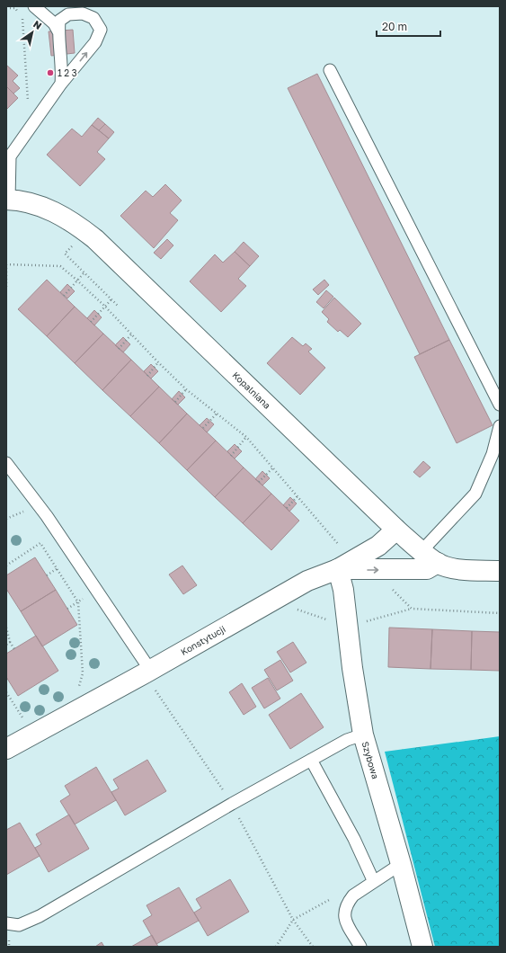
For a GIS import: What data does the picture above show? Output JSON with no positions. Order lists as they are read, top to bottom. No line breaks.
{"streets":{"street":["Kopalniana","Konstytucji","Szybowa"]},"crossings":[["Kopalniana","Konstytucji"],["Konstytucji","Szybowa"]],"places":["1 2 3"],"scale_bar":"20 m","north":"top right"}
